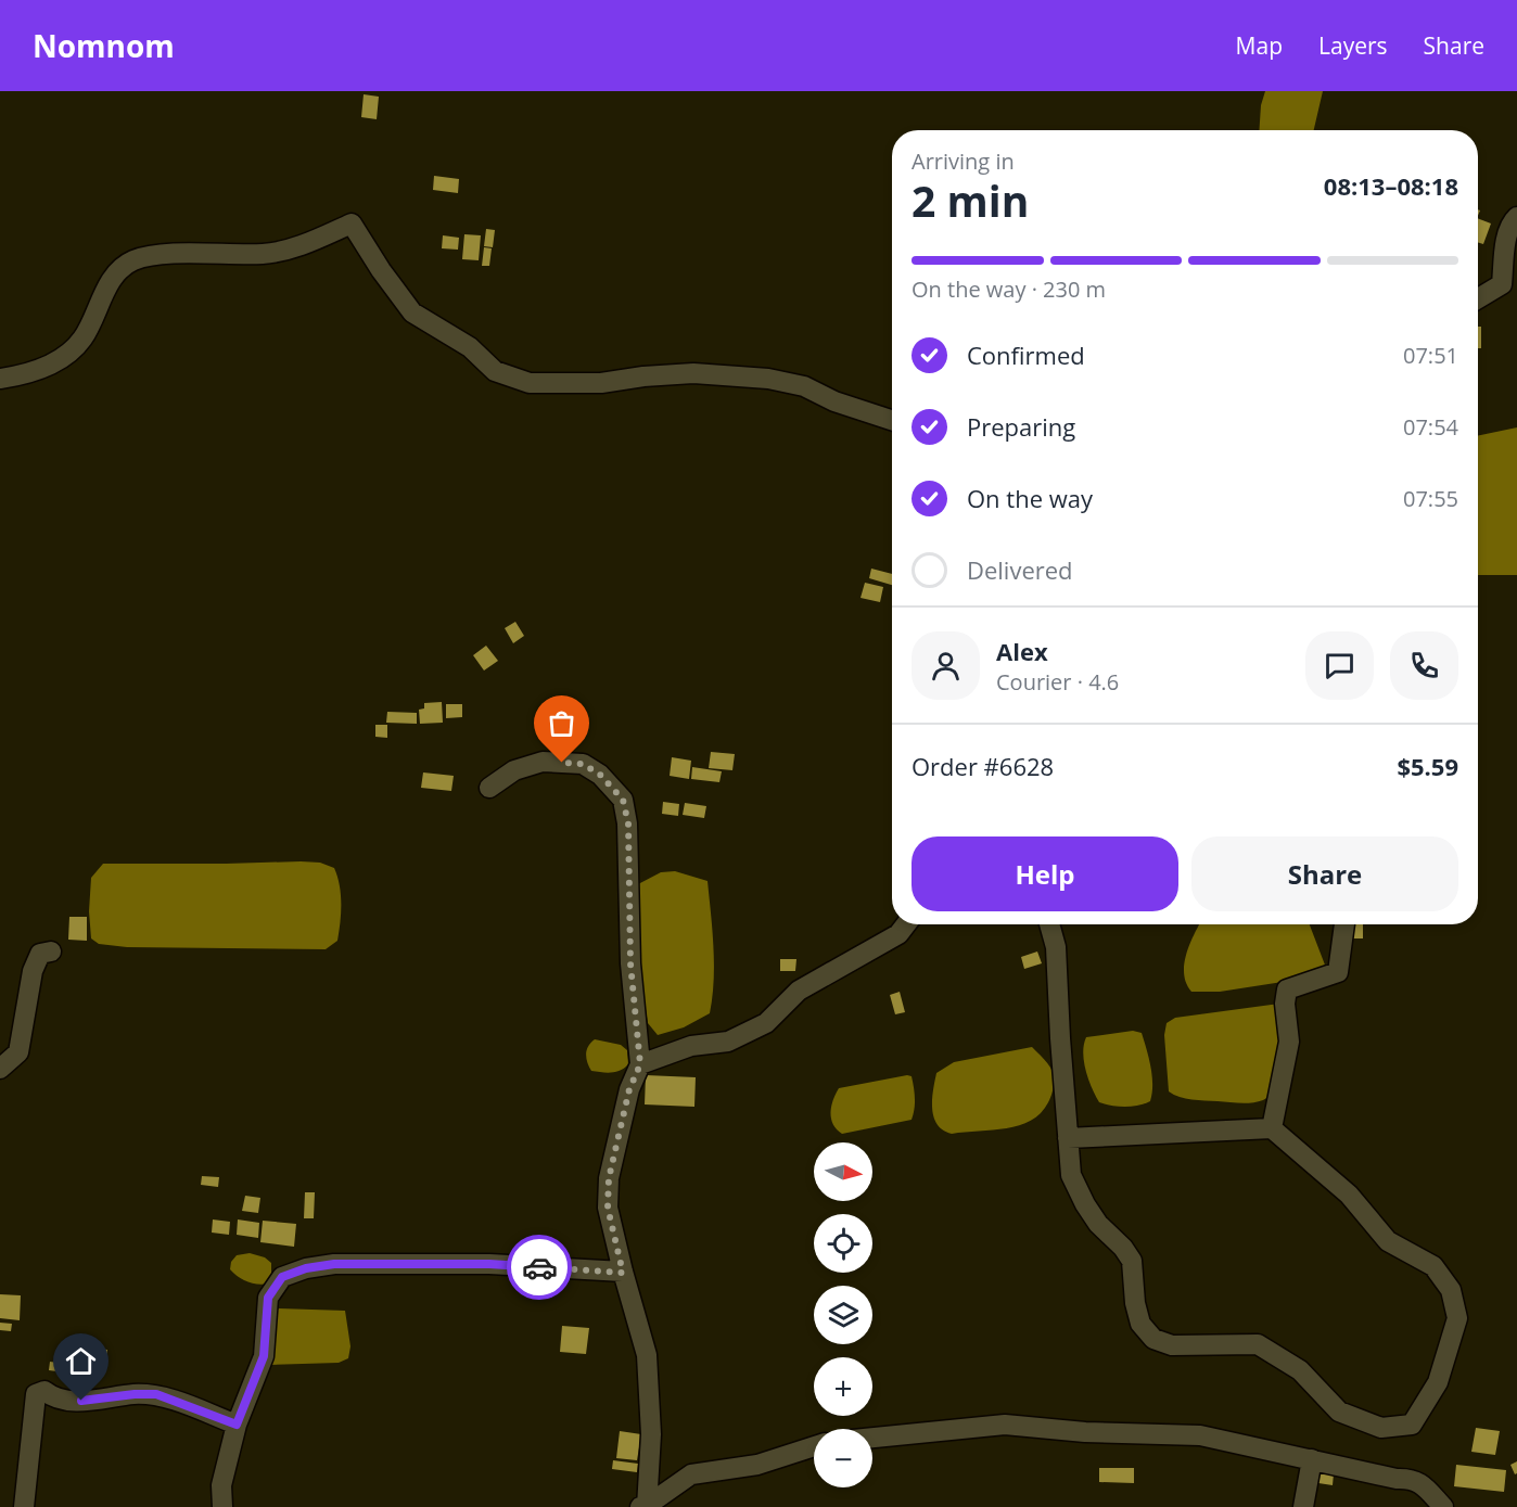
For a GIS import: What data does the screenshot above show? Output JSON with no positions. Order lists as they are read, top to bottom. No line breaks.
{"north":"right","page":{"header":"Nomnom","nav":["Map","Layers","Share"],"heading":["2 min","Arriving in","08:13–08:18"],"panel":["Alex","Courier · 4.6","Order #6628","$5.59"],"bar":"On the way · 230 m","list":[["Confirmed","07:51"],["Preparing","07:54"],["On the way","07:55"],"Delivered"],"buttons":["Help","Share"],"map_buttons":["+","−"]}}
